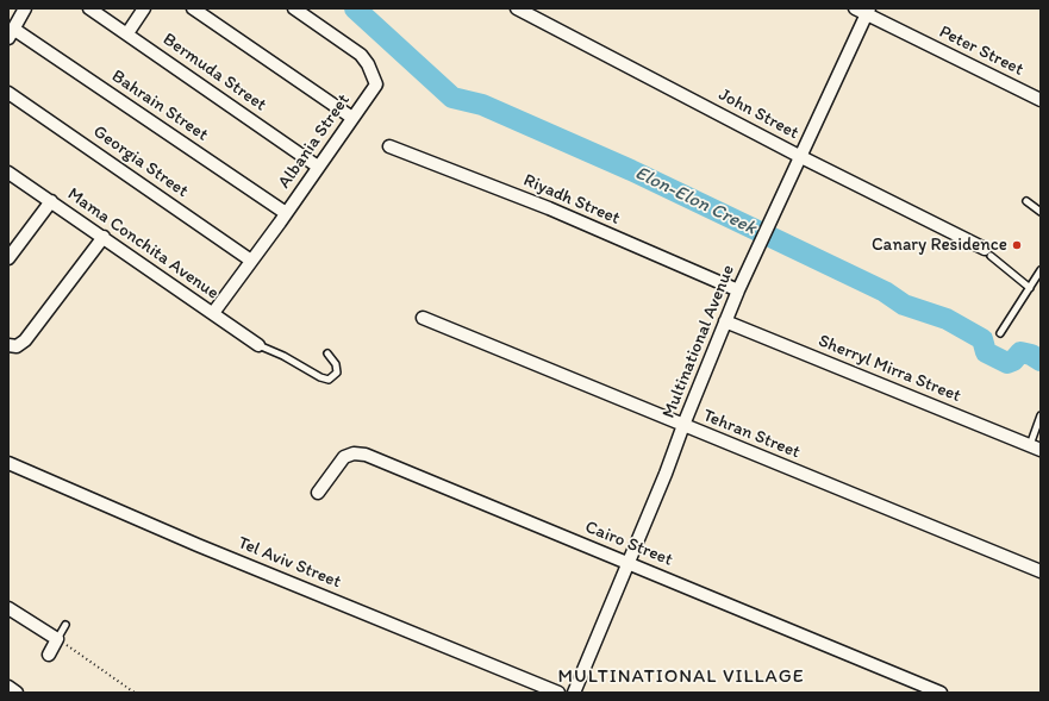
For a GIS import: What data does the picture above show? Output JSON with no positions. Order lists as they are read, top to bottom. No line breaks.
{"streets":{"street":["Peter Street","Bermuda Street","Bahrain Street","John Street","Albania Street","Georgia Street","Riyadh Street","Mama Conchita Avenue","Multinational Avenue","Sherryl Mirra Street","Tehran Street","Cairo Street","Tel Aviv Street"]},"crossings":[["Peter Street","Multinational Avenue"],["Bermuda Street","Albania Street"],["Bahrain Street","Albania Street"],["John Street","Multinational Avenue"],["Albania Street","Georgia Street"],["Albania Street","Mama Conchita Avenue"],["Riyadh Street","Multinational Avenue"],["Multinational Avenue","Sherryl Mirra Street"],["Multinational Avenue","Tehran Street"],["Multinational Avenue","Cairo Street"]],"districts":["MULTINATIONAL VILLAGE"],"water":["Elon-Elon Creek"],"places":["Canary Residence"]}
